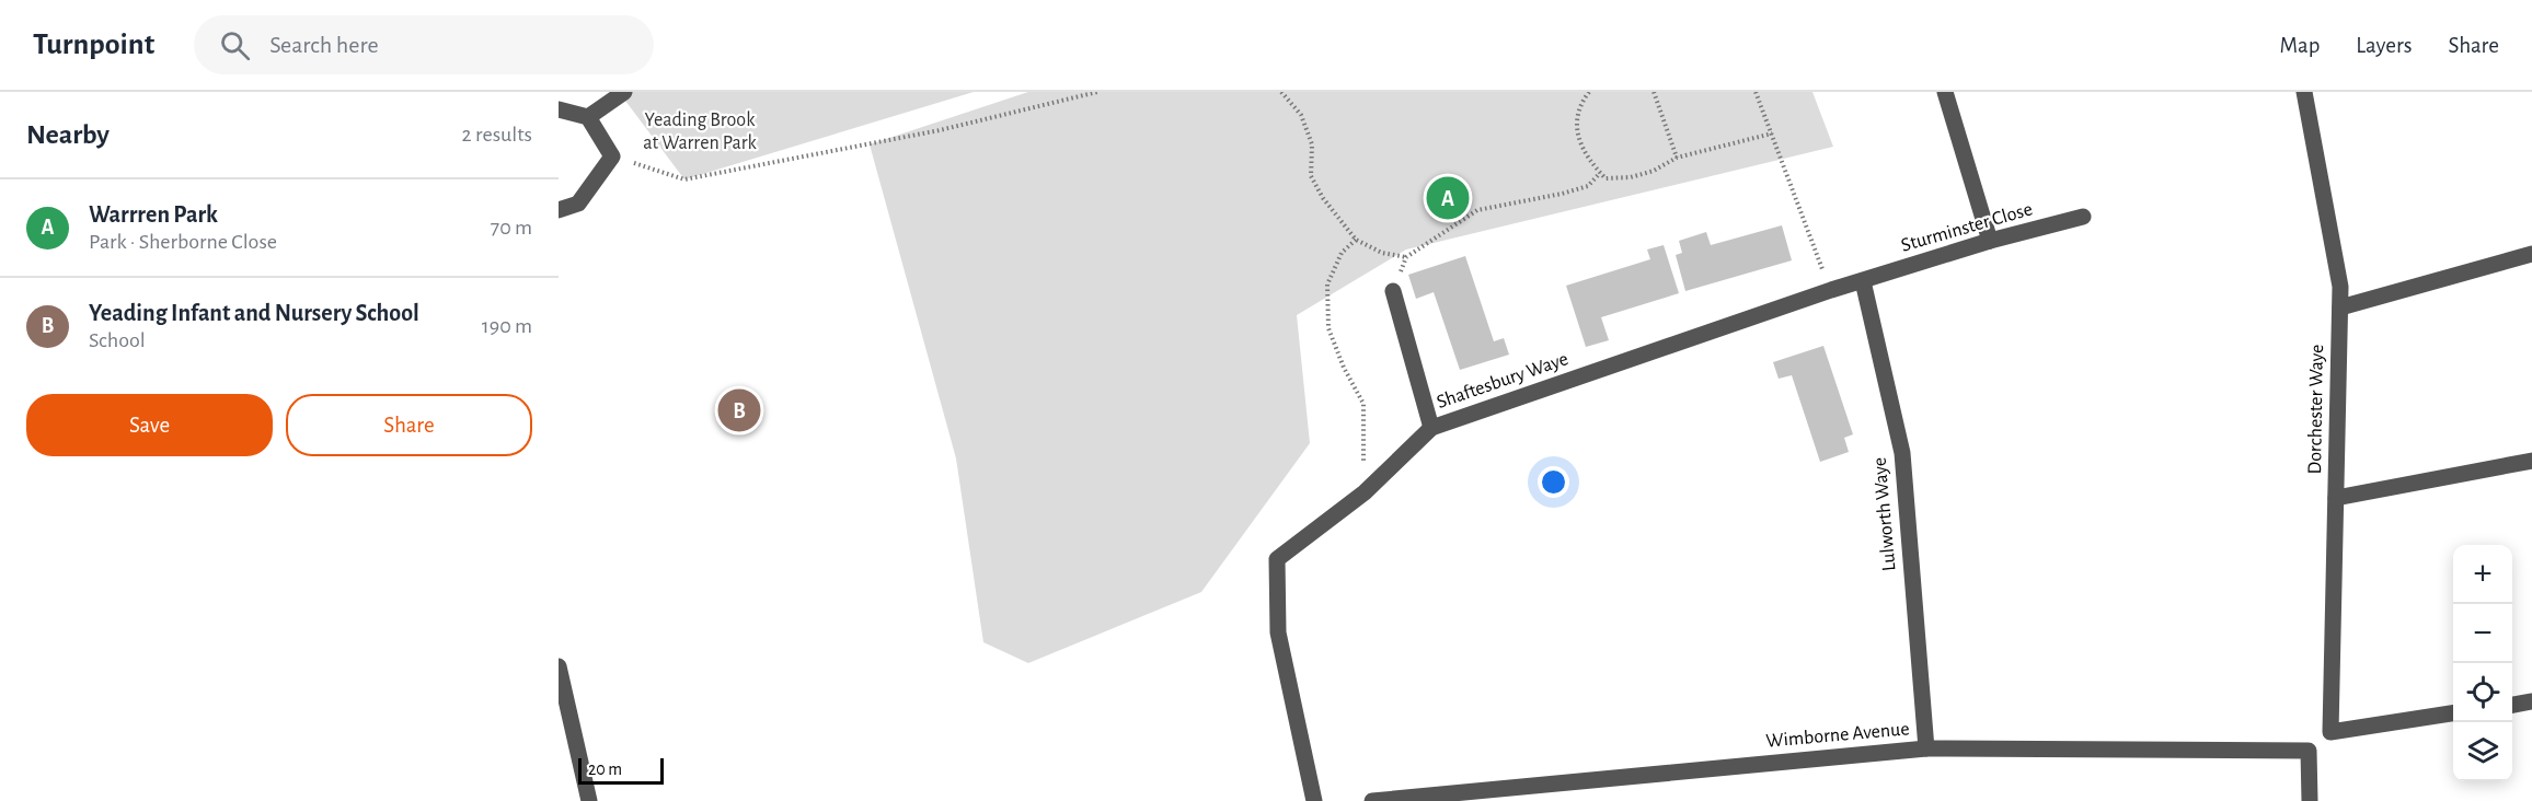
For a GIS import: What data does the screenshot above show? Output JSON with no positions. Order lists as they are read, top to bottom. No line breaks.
{"streets":{"street":["Sturminster Close","Shaftesbury Waye","Dorchester Waye","Lulworth Waye","Wimborne Avenue"]},"crossings":[["Sturminster Close","Shaftesbury Waye"],["Sturminster Close","Lulworth Waye"],["Shaftesbury Waye","Lulworth Waye"],["Lulworth Waye","Wimborne Avenue"]],"parks":["Yeading Brook at Warren Park"],"scale_bar":"20 m","page":{"header":"Turnpoint","search":"Search here","nav":["Map","Layers","Share"],"heading":["Nearby","2 results"],"pins":["A","B"],"list":[{"mark":"A","name":"Warrren Park","note":"Park · Sherborne Close","value":"70 m"},{"mark":"B","name":"Yeading Infant and Nursery School","note":"School","value":"190 m"}],"buttons":["Save","Share"],"map_buttons":["+","−"],"scale":"20 m"}}
